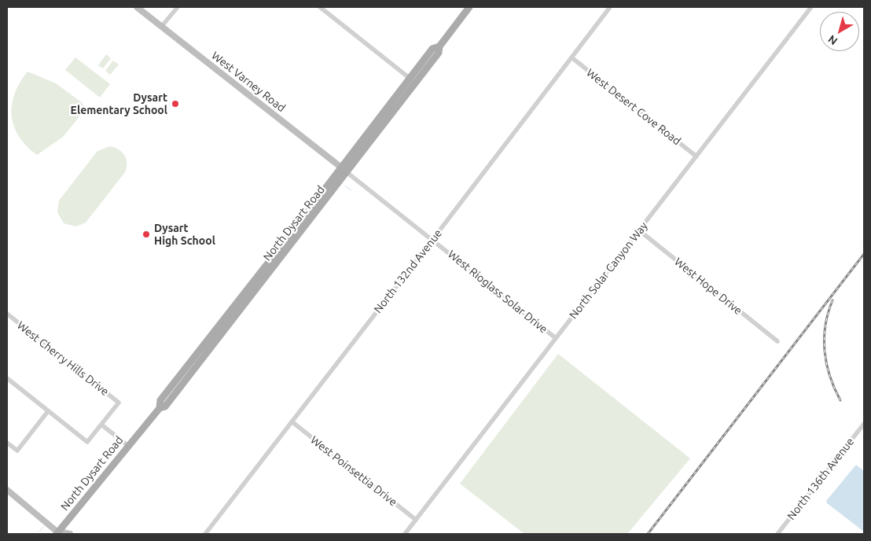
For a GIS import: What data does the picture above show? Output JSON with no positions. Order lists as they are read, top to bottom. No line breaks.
{"streets":{"main road":["North Dysart Road"],"street":["West Varney Road","West Desert Cove Road","North Solar Canyon Way","North 132nd Avenue","West Hope Drive","West Rioglass Solar Drive","West Cherry Hills Drive","West Poinsettia Drive","North 136th Avenue"]},"crossings":[["West Varney Road","North Dysart Road"],["West Varney Road","West Rioglass Solar Drive"],["West Desert Cove Road","North Solar Canyon Way"],["West Desert Cove Road","North 132nd Avenue"],["North Dysart Road","West Rioglass Solar Drive"],["North Solar Canyon Way","West Hope Drive"],["North Solar Canyon Way","West Rioglass Solar Drive"],["North Solar Canyon Way","West Poinsettia Drive"],["North 132nd Avenue","West Rioglass Solar Drive"],["North 132nd Avenue","West Poinsettia Drive"]],"places":["Dysart Elementary School","Dysart High School"],"north":"bottom left"}
